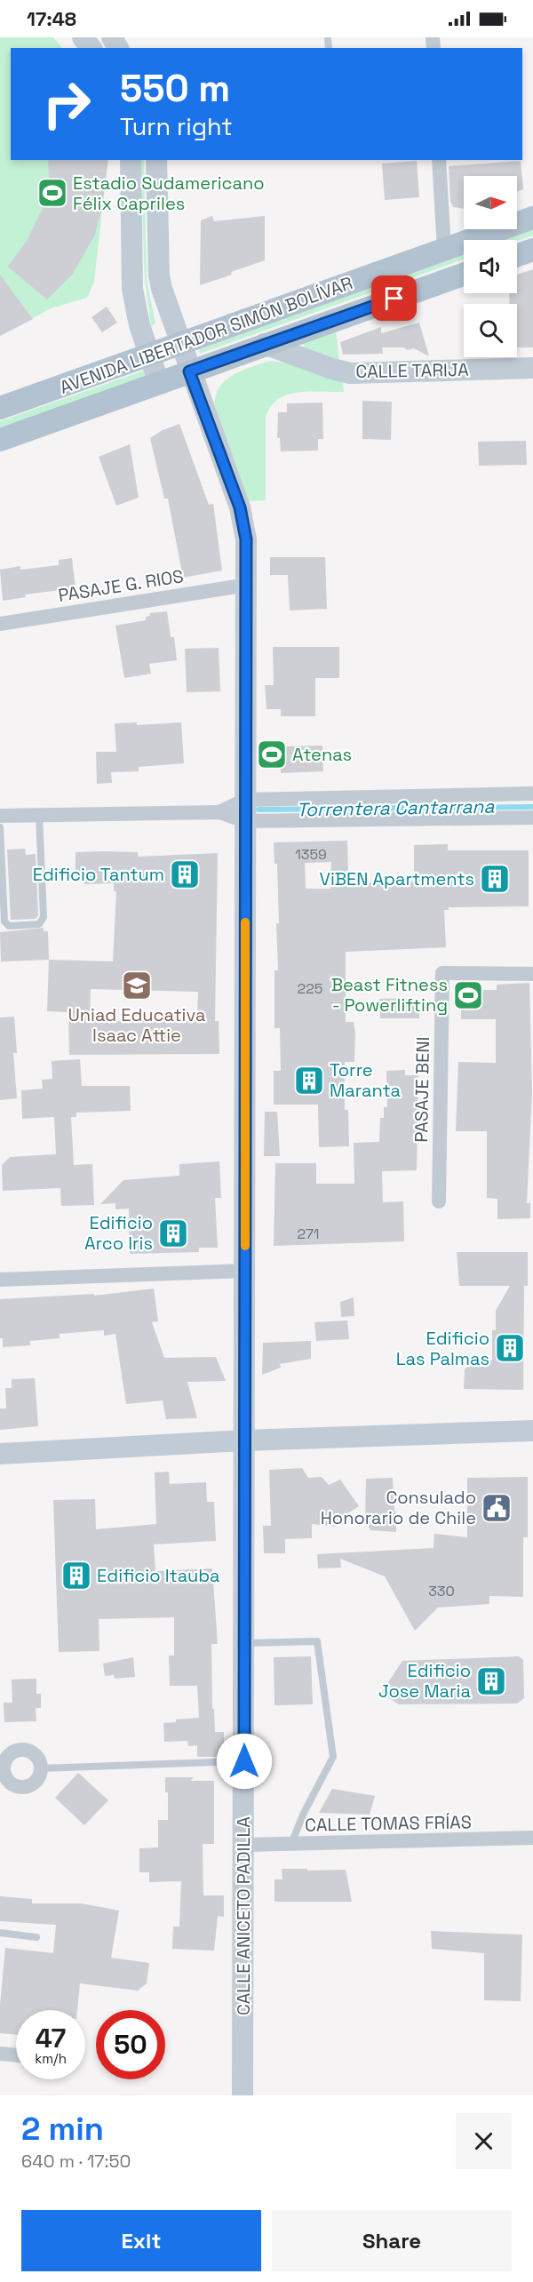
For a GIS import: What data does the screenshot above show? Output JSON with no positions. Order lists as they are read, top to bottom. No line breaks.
{"streets":{"main road":["AVENIDA LIBERTADOR SIMÓN BOLÍVAR","CALLE TARIJA","CALLE ANICETO PADILLA"],"street":["PASAJE G. RIOS","PASAJE BENI","CALLE TOMAS FRÍAS"]},"crossings":[["AVENIDA LIBERTADOR SIMÓN BOLÍVAR","CALLE TARIJA"],["AVENIDA LIBERTADOR SIMÓN BOLÍVAR","CALLE ANICETO PADILLA"],["PASAJE G. RIOS","CALLE ANICETO PADILLA"],["CALLE TOMAS FRÍAS","CALLE ANICETO PADILLA"]],"water":["Torrentera Cantarrana"],"places":{"sports":["Estadio Sudamericano Félix Capriles","Atenas","Beast Fitness - Powerlifting"],"building":["Edificio Tantum","ViBEN Apartments","Torre Maranta","Edificio Arco Iris","Edificio Las Palmas","Edificio Itauba","Edificio Jose Maria"],"school or university":["Uniad Educativa Isaac Attie"],"public building":["Consulado Honorario de Chile"]},"house_numbers":["1359","225","271","330"],"north":"right","page":{"status":"17:48","turn":["550 m","Turn right"],"speed":"47 km/h","limit":"50","heading":["2 min","640 m · 17:50"],"buttons":["Exit","Share"]}}
